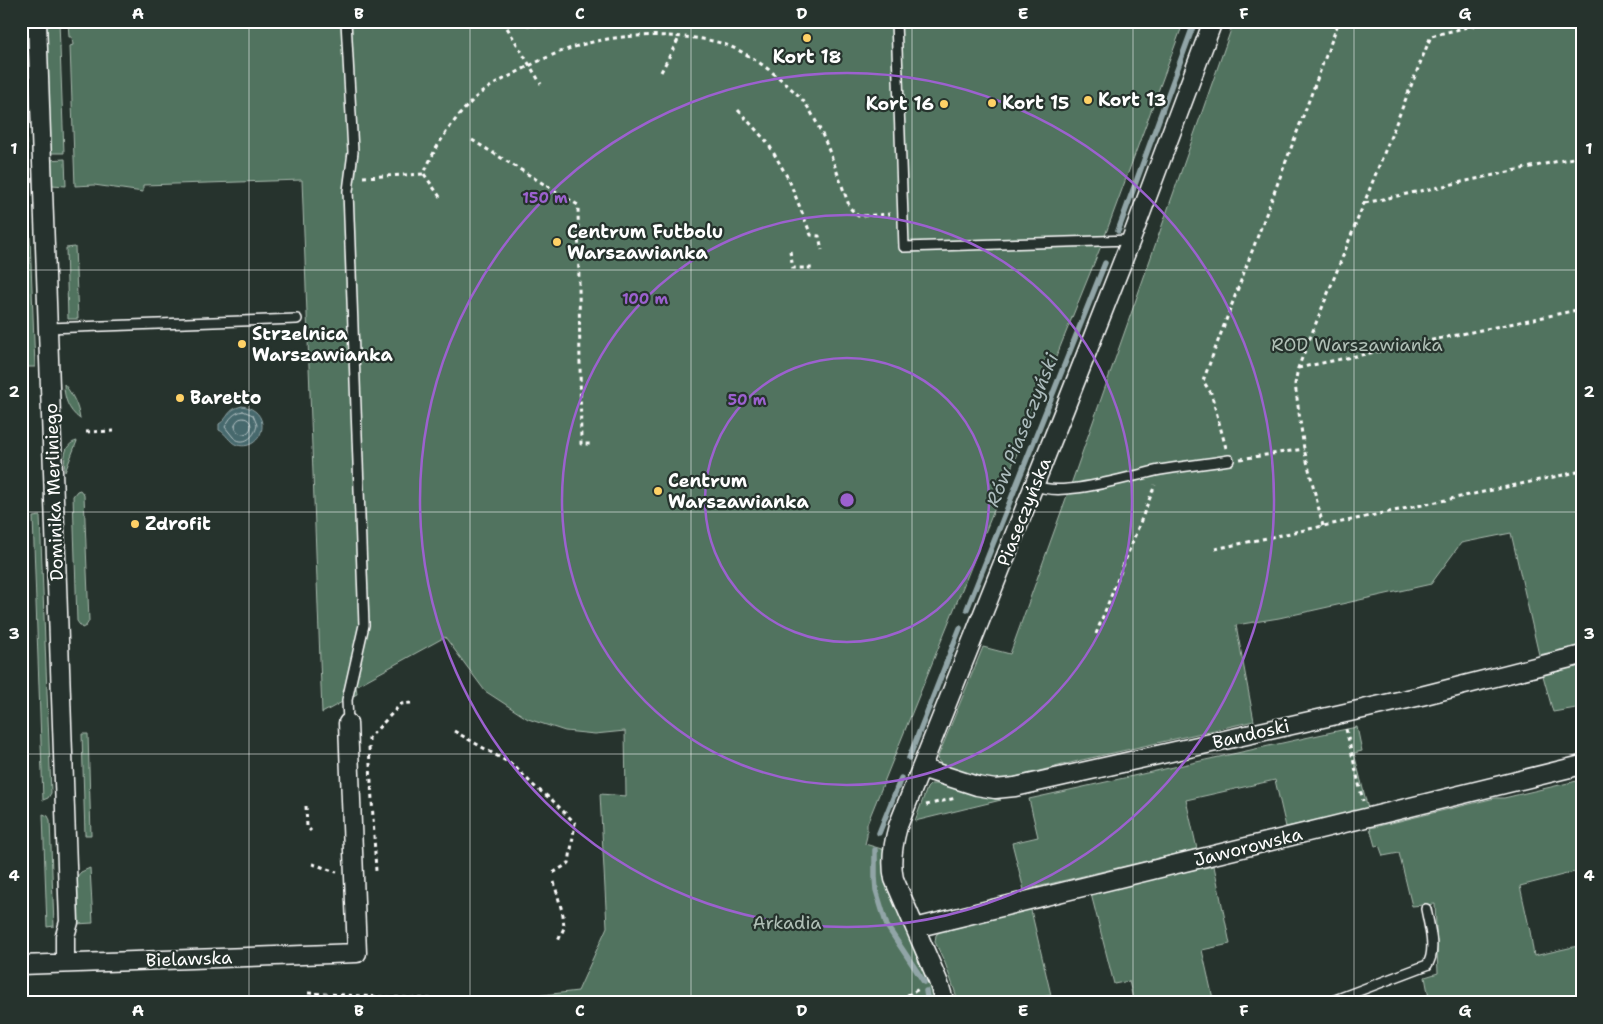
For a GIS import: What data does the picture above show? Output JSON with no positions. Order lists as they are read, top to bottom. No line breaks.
{"streets":{"street":["Dominika Merliniego","Piaseczyńska","Bandoski","Jaworowska","Bielawska"]},"crossings":[["Dominika Merliniego","Bielawska"],["Piaseczyńska","Bandoski"],["Piaseczyńska","Jaworowska"]],"water":["Rów Piaseczyński"],"parks":["ROD Warszawianka","Arkadia"],"places":["Kort 18","Kort 13","Kort 15","Kort 16","Centrum Futbolu Warszawianka","Strzelnica Warszawianka","Baretto","Centrum Warszawianka","Zdrofit"],"grid":{"columns":["A","B","C","D","E","F","G"],"rows":["1","2","3","4"]},"rings":["150 m","100 m","50 m"]}
